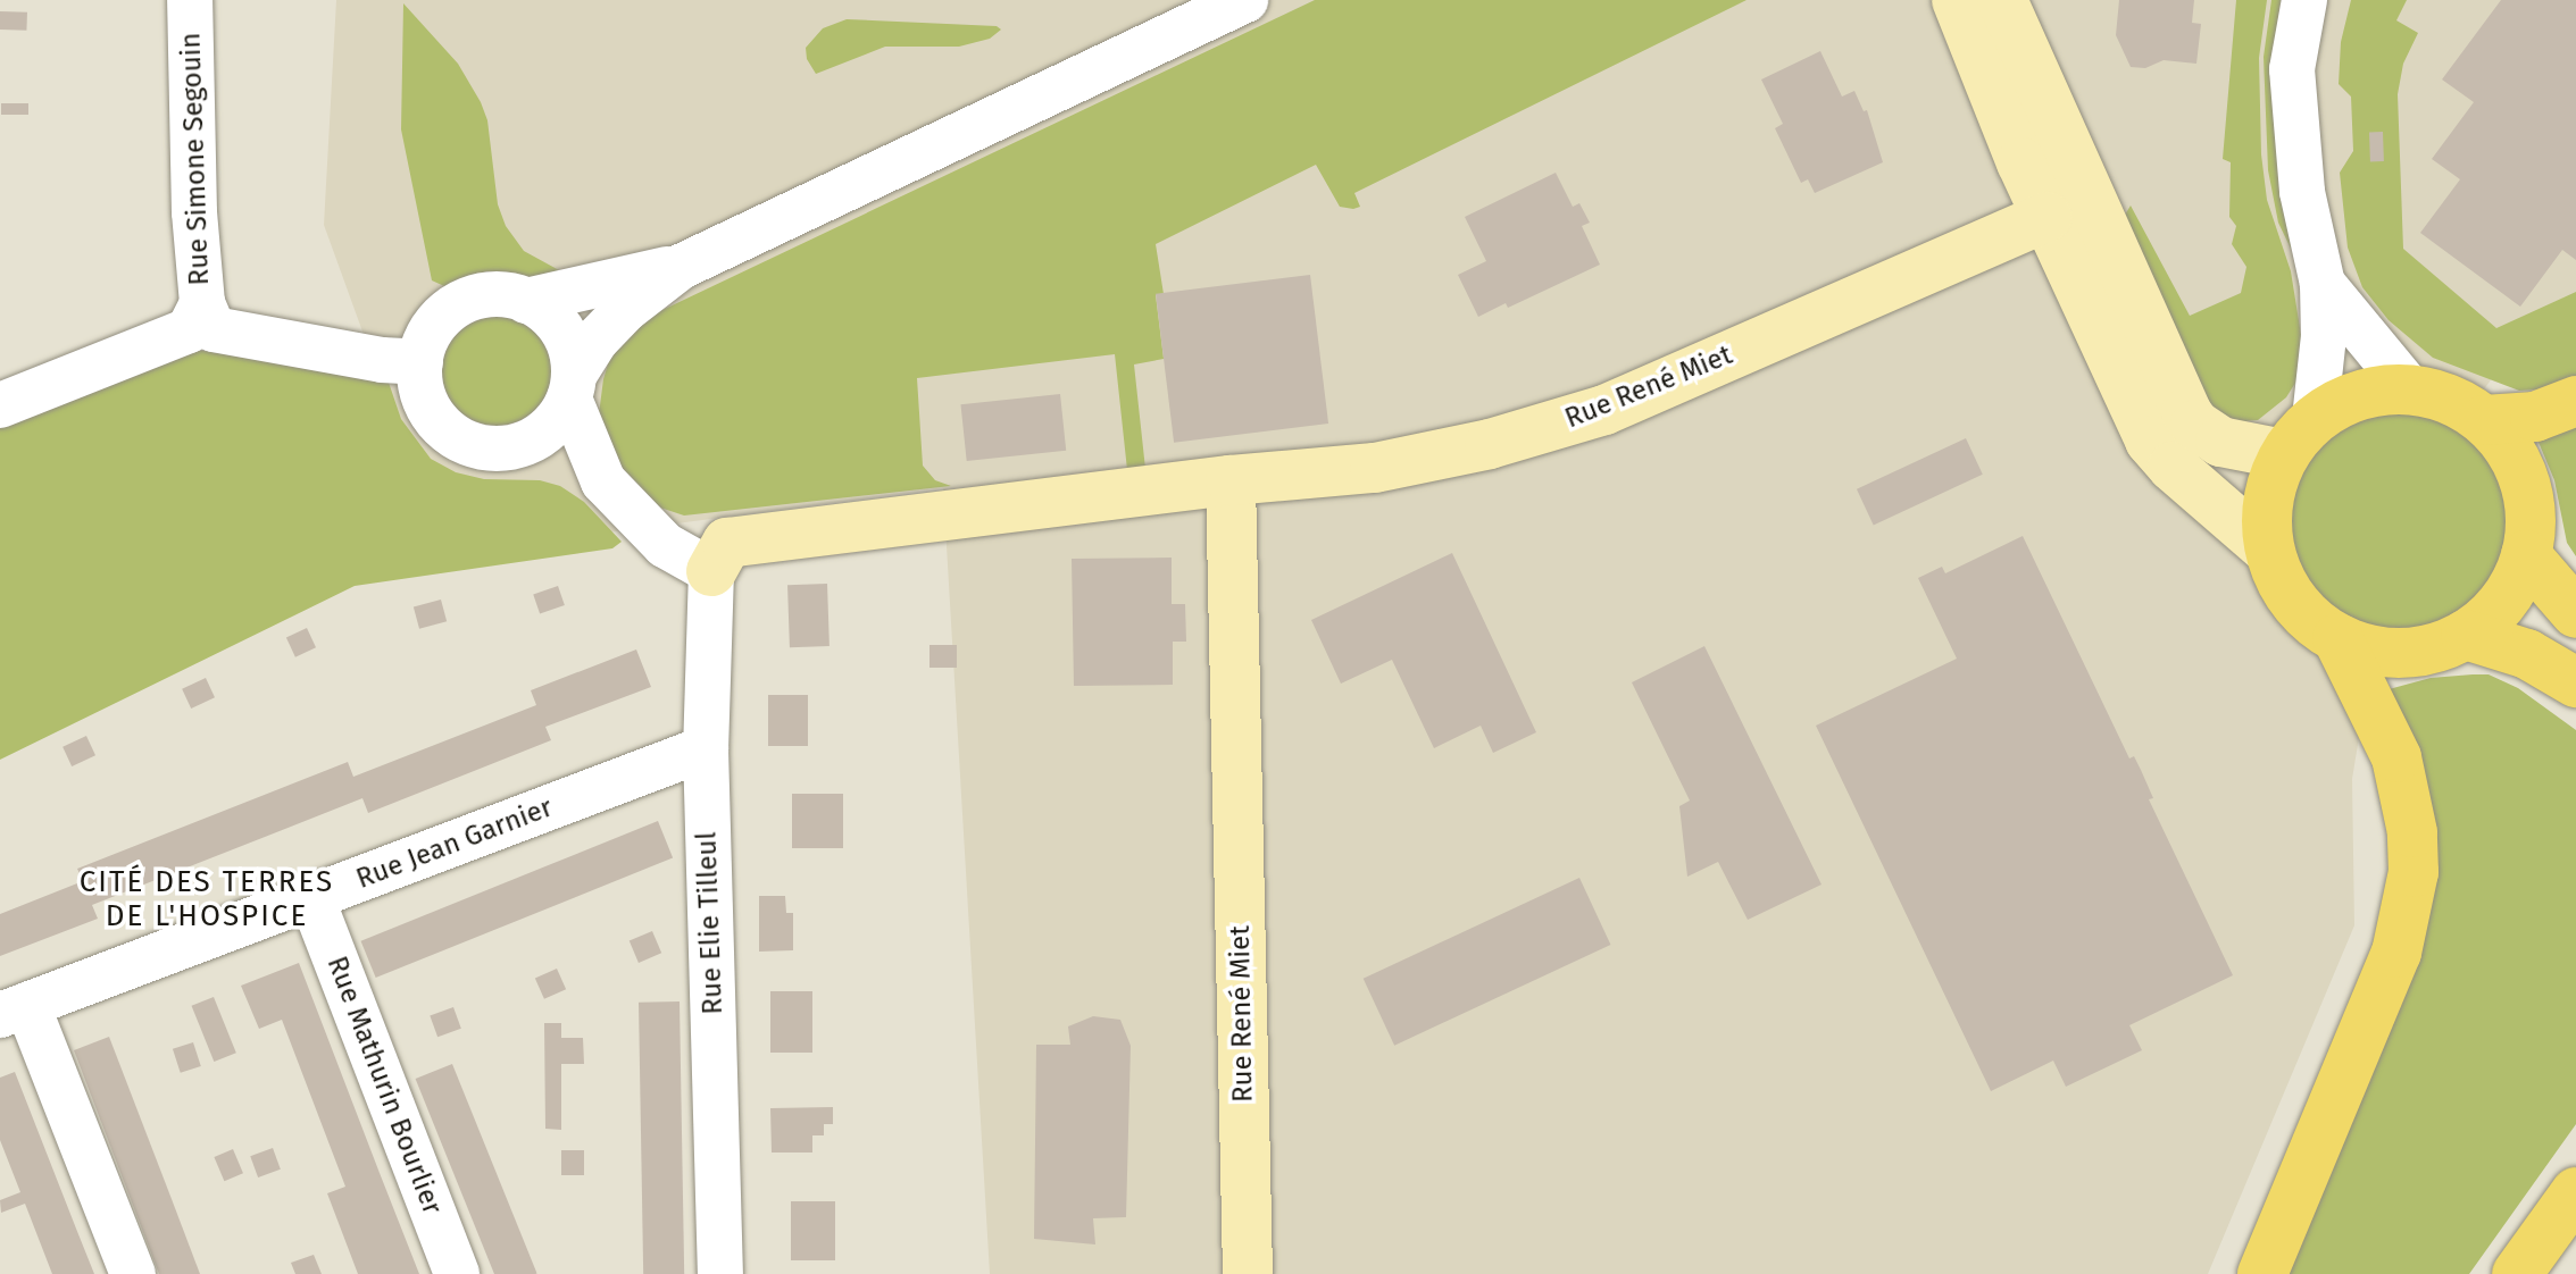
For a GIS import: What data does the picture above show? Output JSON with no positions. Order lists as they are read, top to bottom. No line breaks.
{"streets":{"street":["Rue Simone Segouin","Rue René Miet","Rue Jean Garnier","Rue Elie Tilleul","Rue Mathurin Bourlier"]},"crossings":[["Rue René Miet","Rue Elie Tilleul"],["Rue Jean Garnier","Rue Elie Tilleul"],["Rue Jean Garnier","Rue Mathurin Bourlier"]],"districts":["CITÉ DES TERRES DE L'HOSPICE"]}
